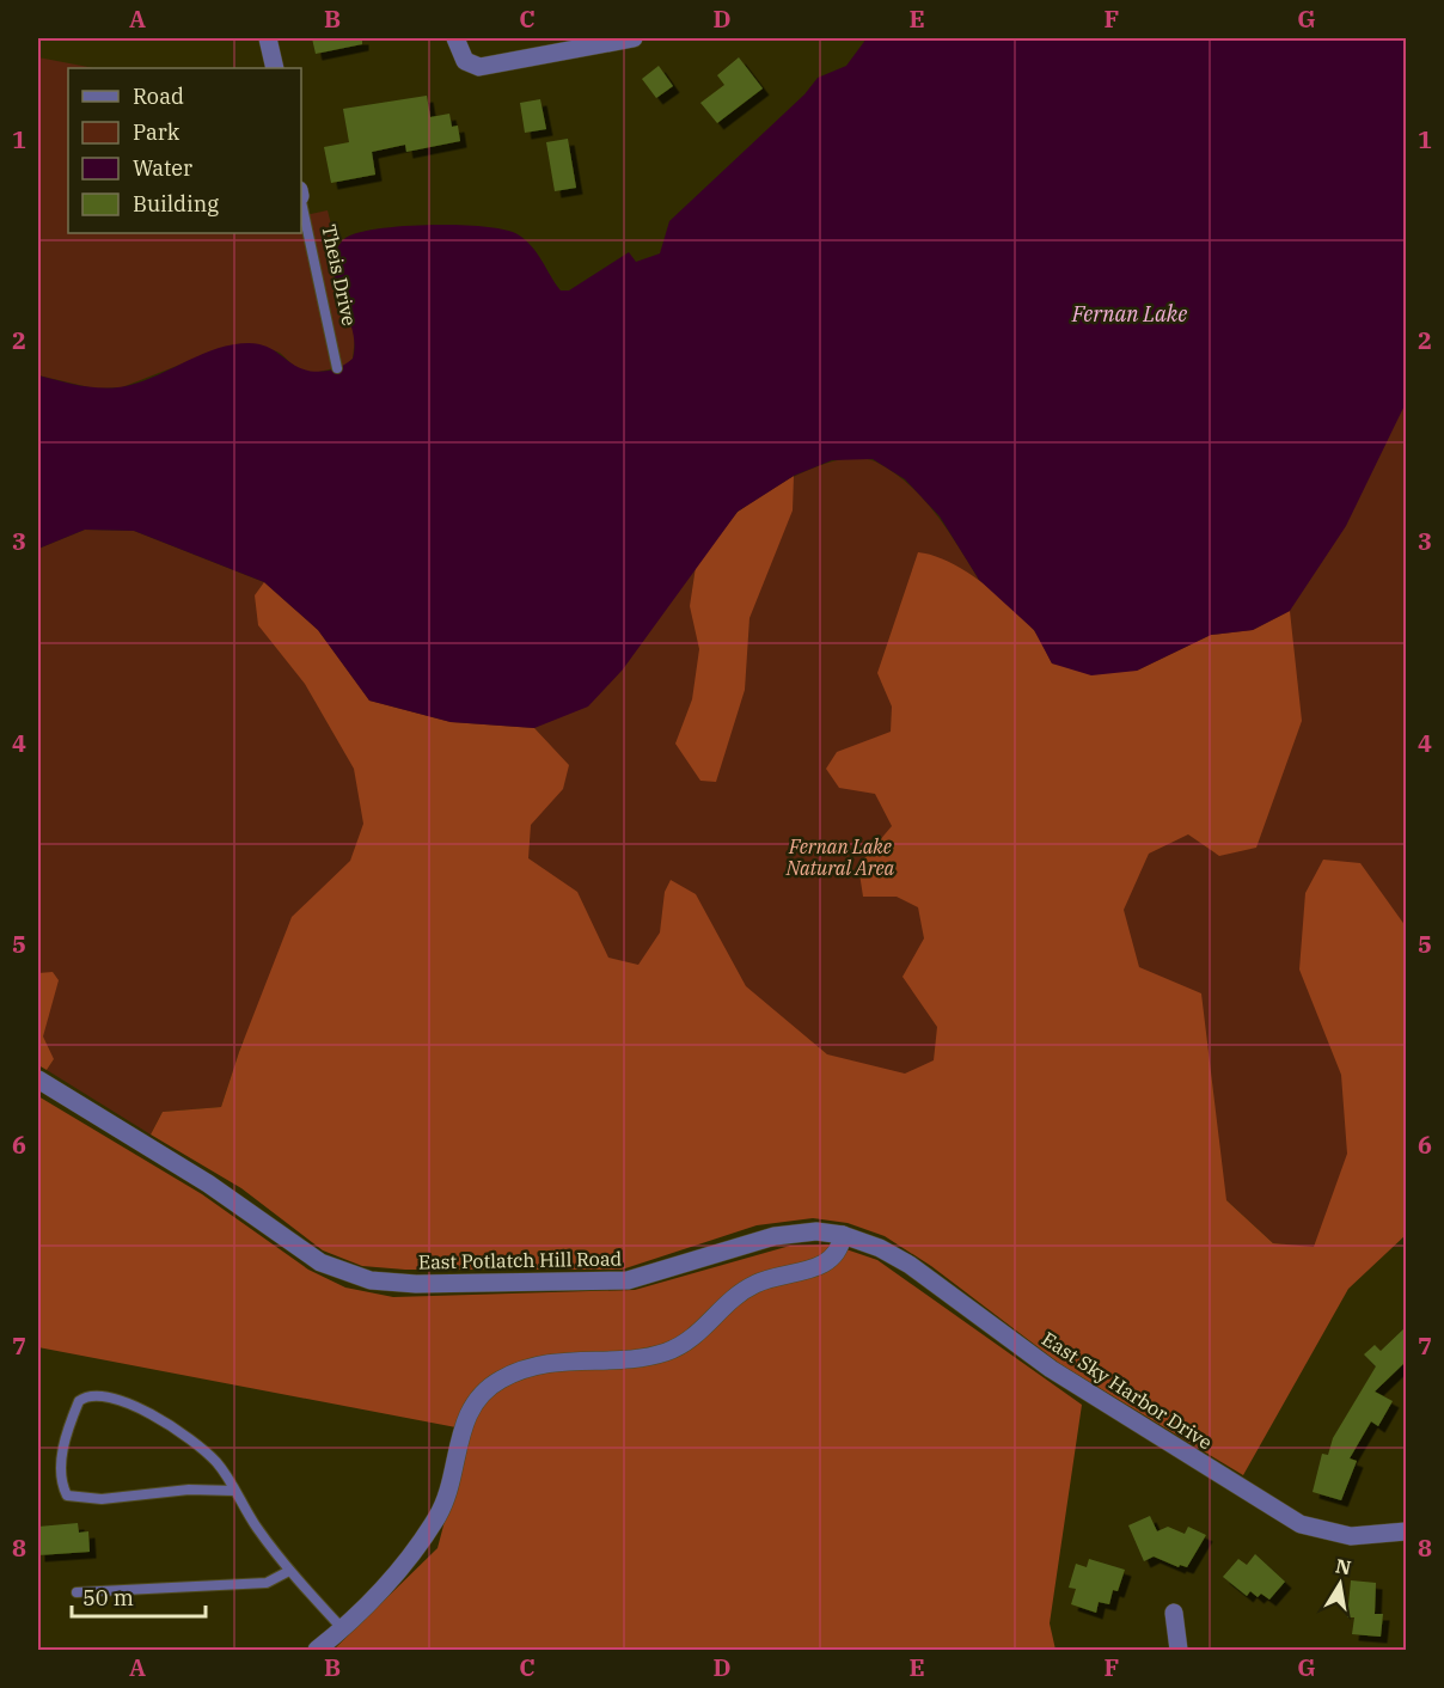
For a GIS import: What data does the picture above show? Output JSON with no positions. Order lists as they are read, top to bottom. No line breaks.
{"streets":{"street":["East Potlatch Hill Road","East Sky Harbor Drive"],"lane":["Theis Drive"]},"crossings":[["East Potlatch Hill Road","East Sky Harbor Drive"]],"water":["Fernan Lake"],"parks":["Fernan Lake Natural Area"],"legend":["Road","Park","Water","Building"],"scale_bar":"50 m","north":"top","grid":{"columns":["A","B","C","D","E","F","G"],"rows":["1","2","3","4","5","6","7","8"]}}
